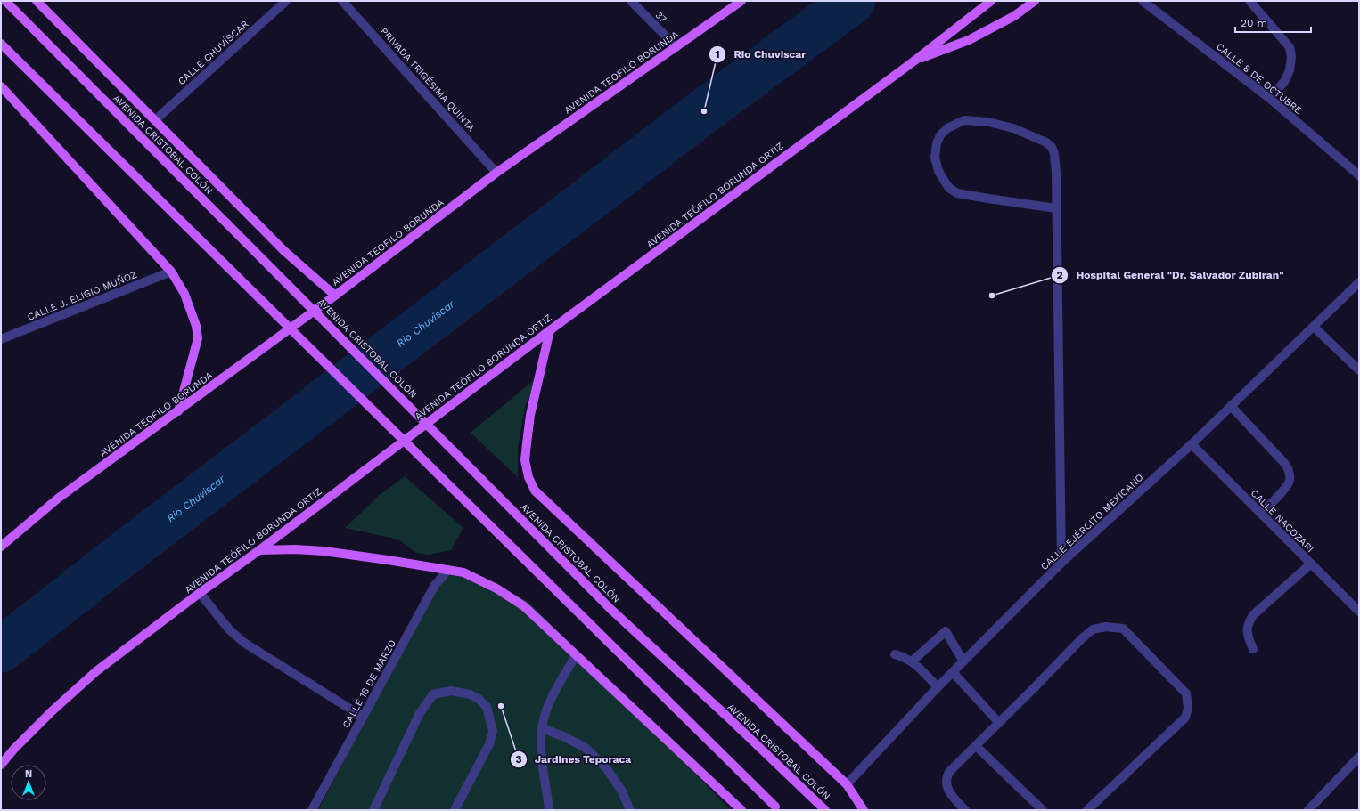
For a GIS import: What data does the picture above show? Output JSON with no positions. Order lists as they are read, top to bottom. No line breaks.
{"streets":{"main road":["AVENIDA TEOFILO BORUNDA","AVENIDA CRISTOBAL COLÓN","AVENIDA TEÓFILO BORUNDA ORTIZ"],"street":["37","CALLE CHUVÍSCAR","CALLE 8 DE OCTUBRE","PRIVADA TRIGÉSIMA QUINTA","CALLE J. ELIGIO MUÑOZ","CALLE NACOZARI","CALLE EJÉRCITO MEXICANO","CALLE 18 DE MARZO"]},"crossings":[["37","AVENIDA TEOFILO BORUNDA"],["AVENIDA TEOFILO BORUNDA","PRIVADA TRIGÉSIMA QUINTA"],["CALLE NACOZARI","CALLE EJÉRCITO MEXICANO"]],"water":["Rio Chuviscar"],"places":["Rio Chuviscar","Hospital General \"Dr. Salvador Zubiran\"","Jardines Teporaca"],"scale_bar":"20 m","north":"top"}
